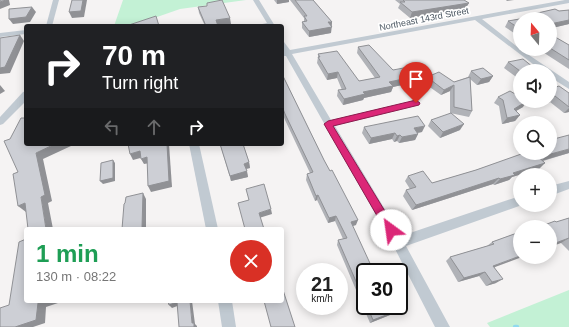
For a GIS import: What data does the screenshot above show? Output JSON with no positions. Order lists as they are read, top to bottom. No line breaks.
{"streets":{"street":["Northeast 143rd Street"]},"north":"top","page":{"map_buttons":["+","−"],"turn":["70 m","Turn right"],"heading":["1 min","130 m · 08:22"],"speed":"21 km/h","limit":"30"}}
